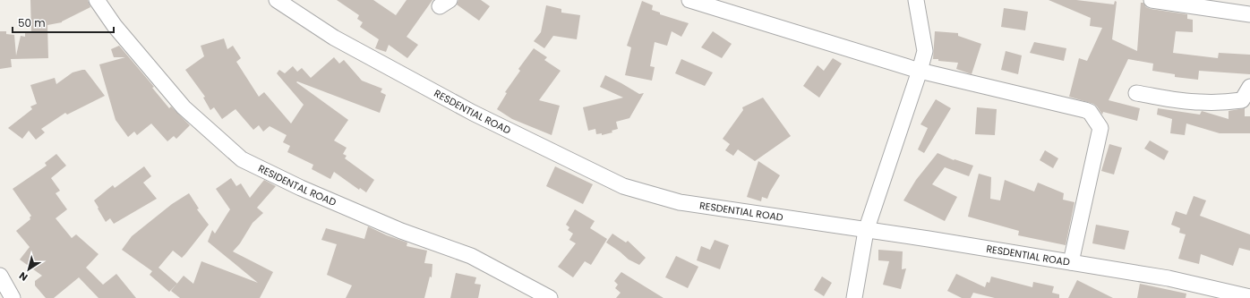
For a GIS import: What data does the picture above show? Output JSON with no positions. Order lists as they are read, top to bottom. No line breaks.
{"streets":{"street":["RESDENTIAL ROAD","RESIDENTAL ROAD"]},"scale_bar":"50 m","north":"bottom left"}
